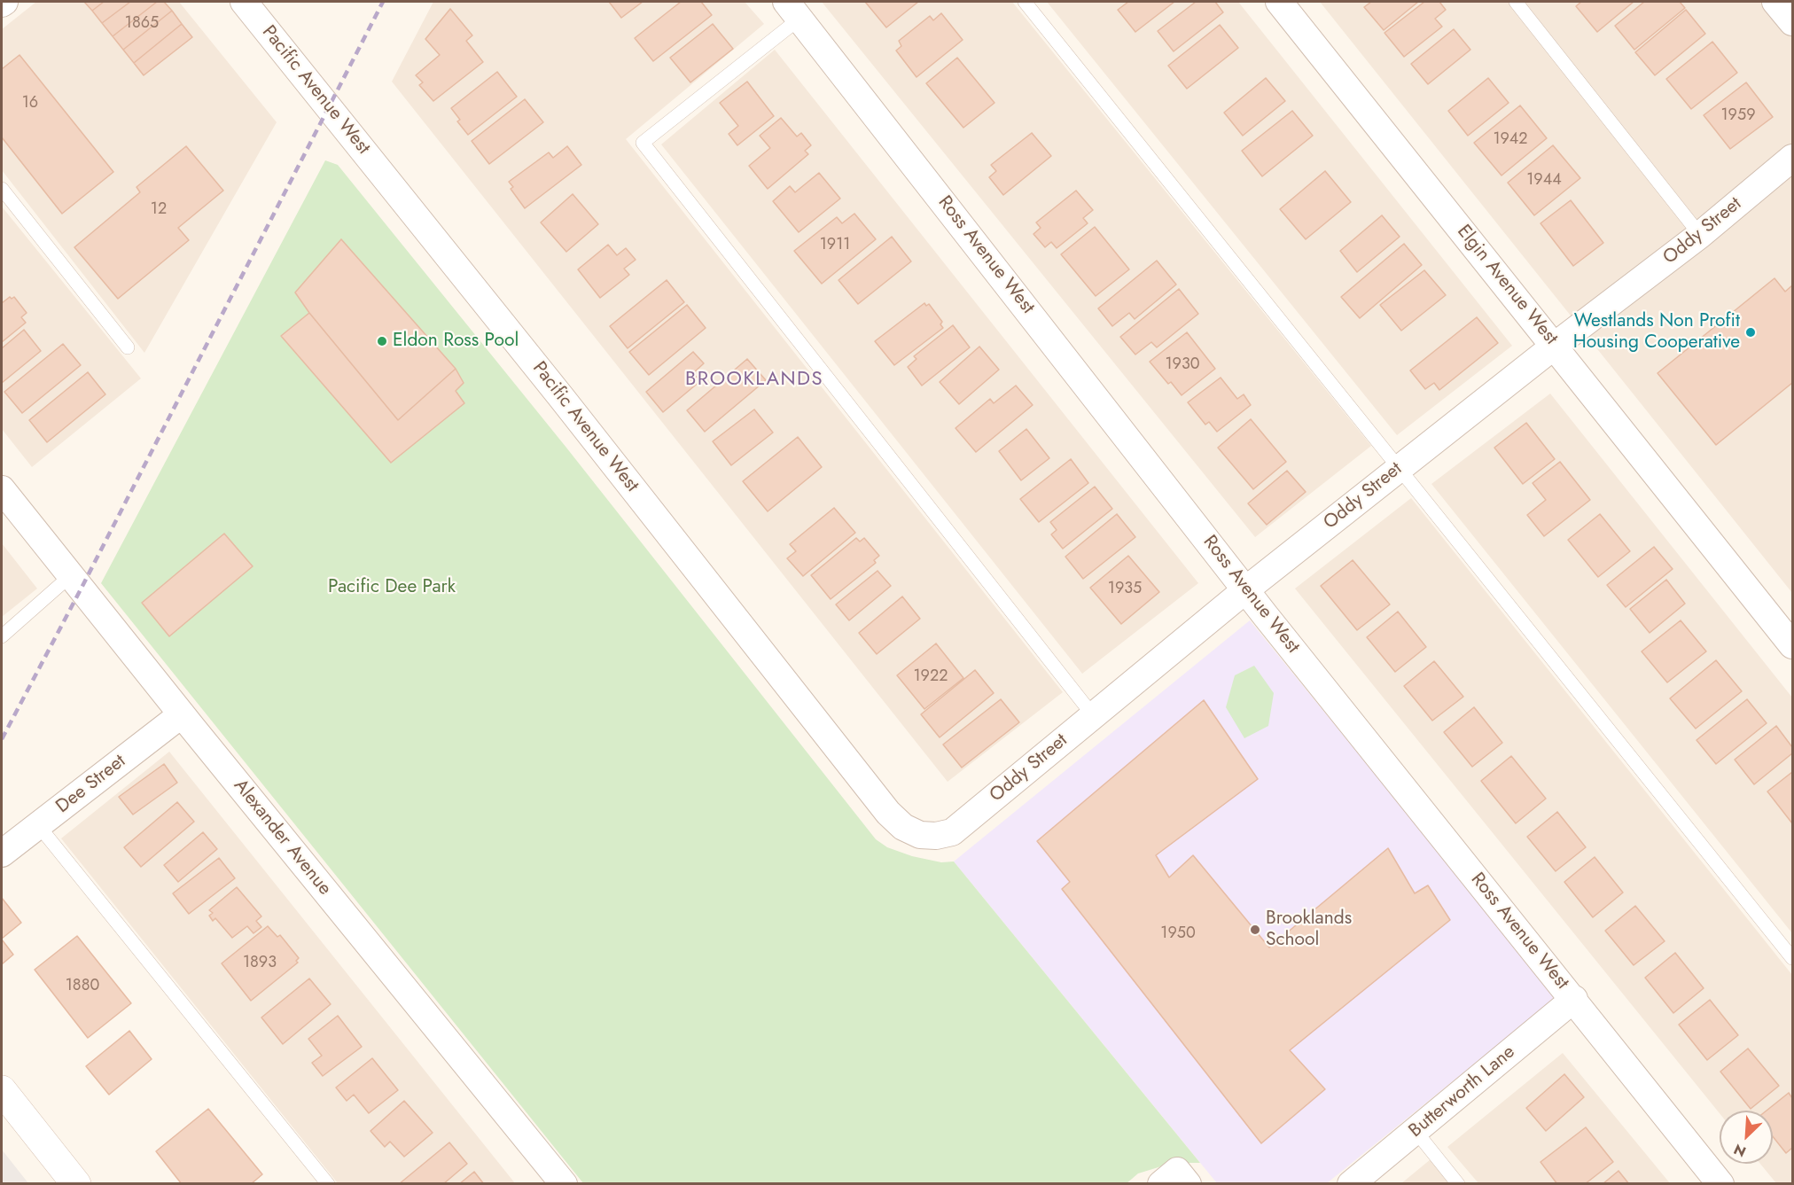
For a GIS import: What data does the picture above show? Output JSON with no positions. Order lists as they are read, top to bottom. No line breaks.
{"streets":{"street":["Pacific Avenue West","Oddy Street","Ross Avenue West","Elgin Avenue West","Dee Street","Alexander Avenue","Butterworth Lane"]},"crossings":[["Pacific Avenue West","Oddy Street"],["Oddy Street","Ross Avenue West"],["Oddy Street","Elgin Avenue West"],["Ross Avenue West","Butterworth Lane"],["Dee Street","Alexander Avenue"]],"districts":["BROOKLANDS"],"parks":["Pacific Dee Park"],"places":["Westlands Non Profit Housing Cooperative","Eldon Ross Pool","Brooklands School"],"house_numbers":["1865","16","1959","1942","1944","12","1911","1930","1935","1922","1950","1893","1880"],"north":"bottom left"}
